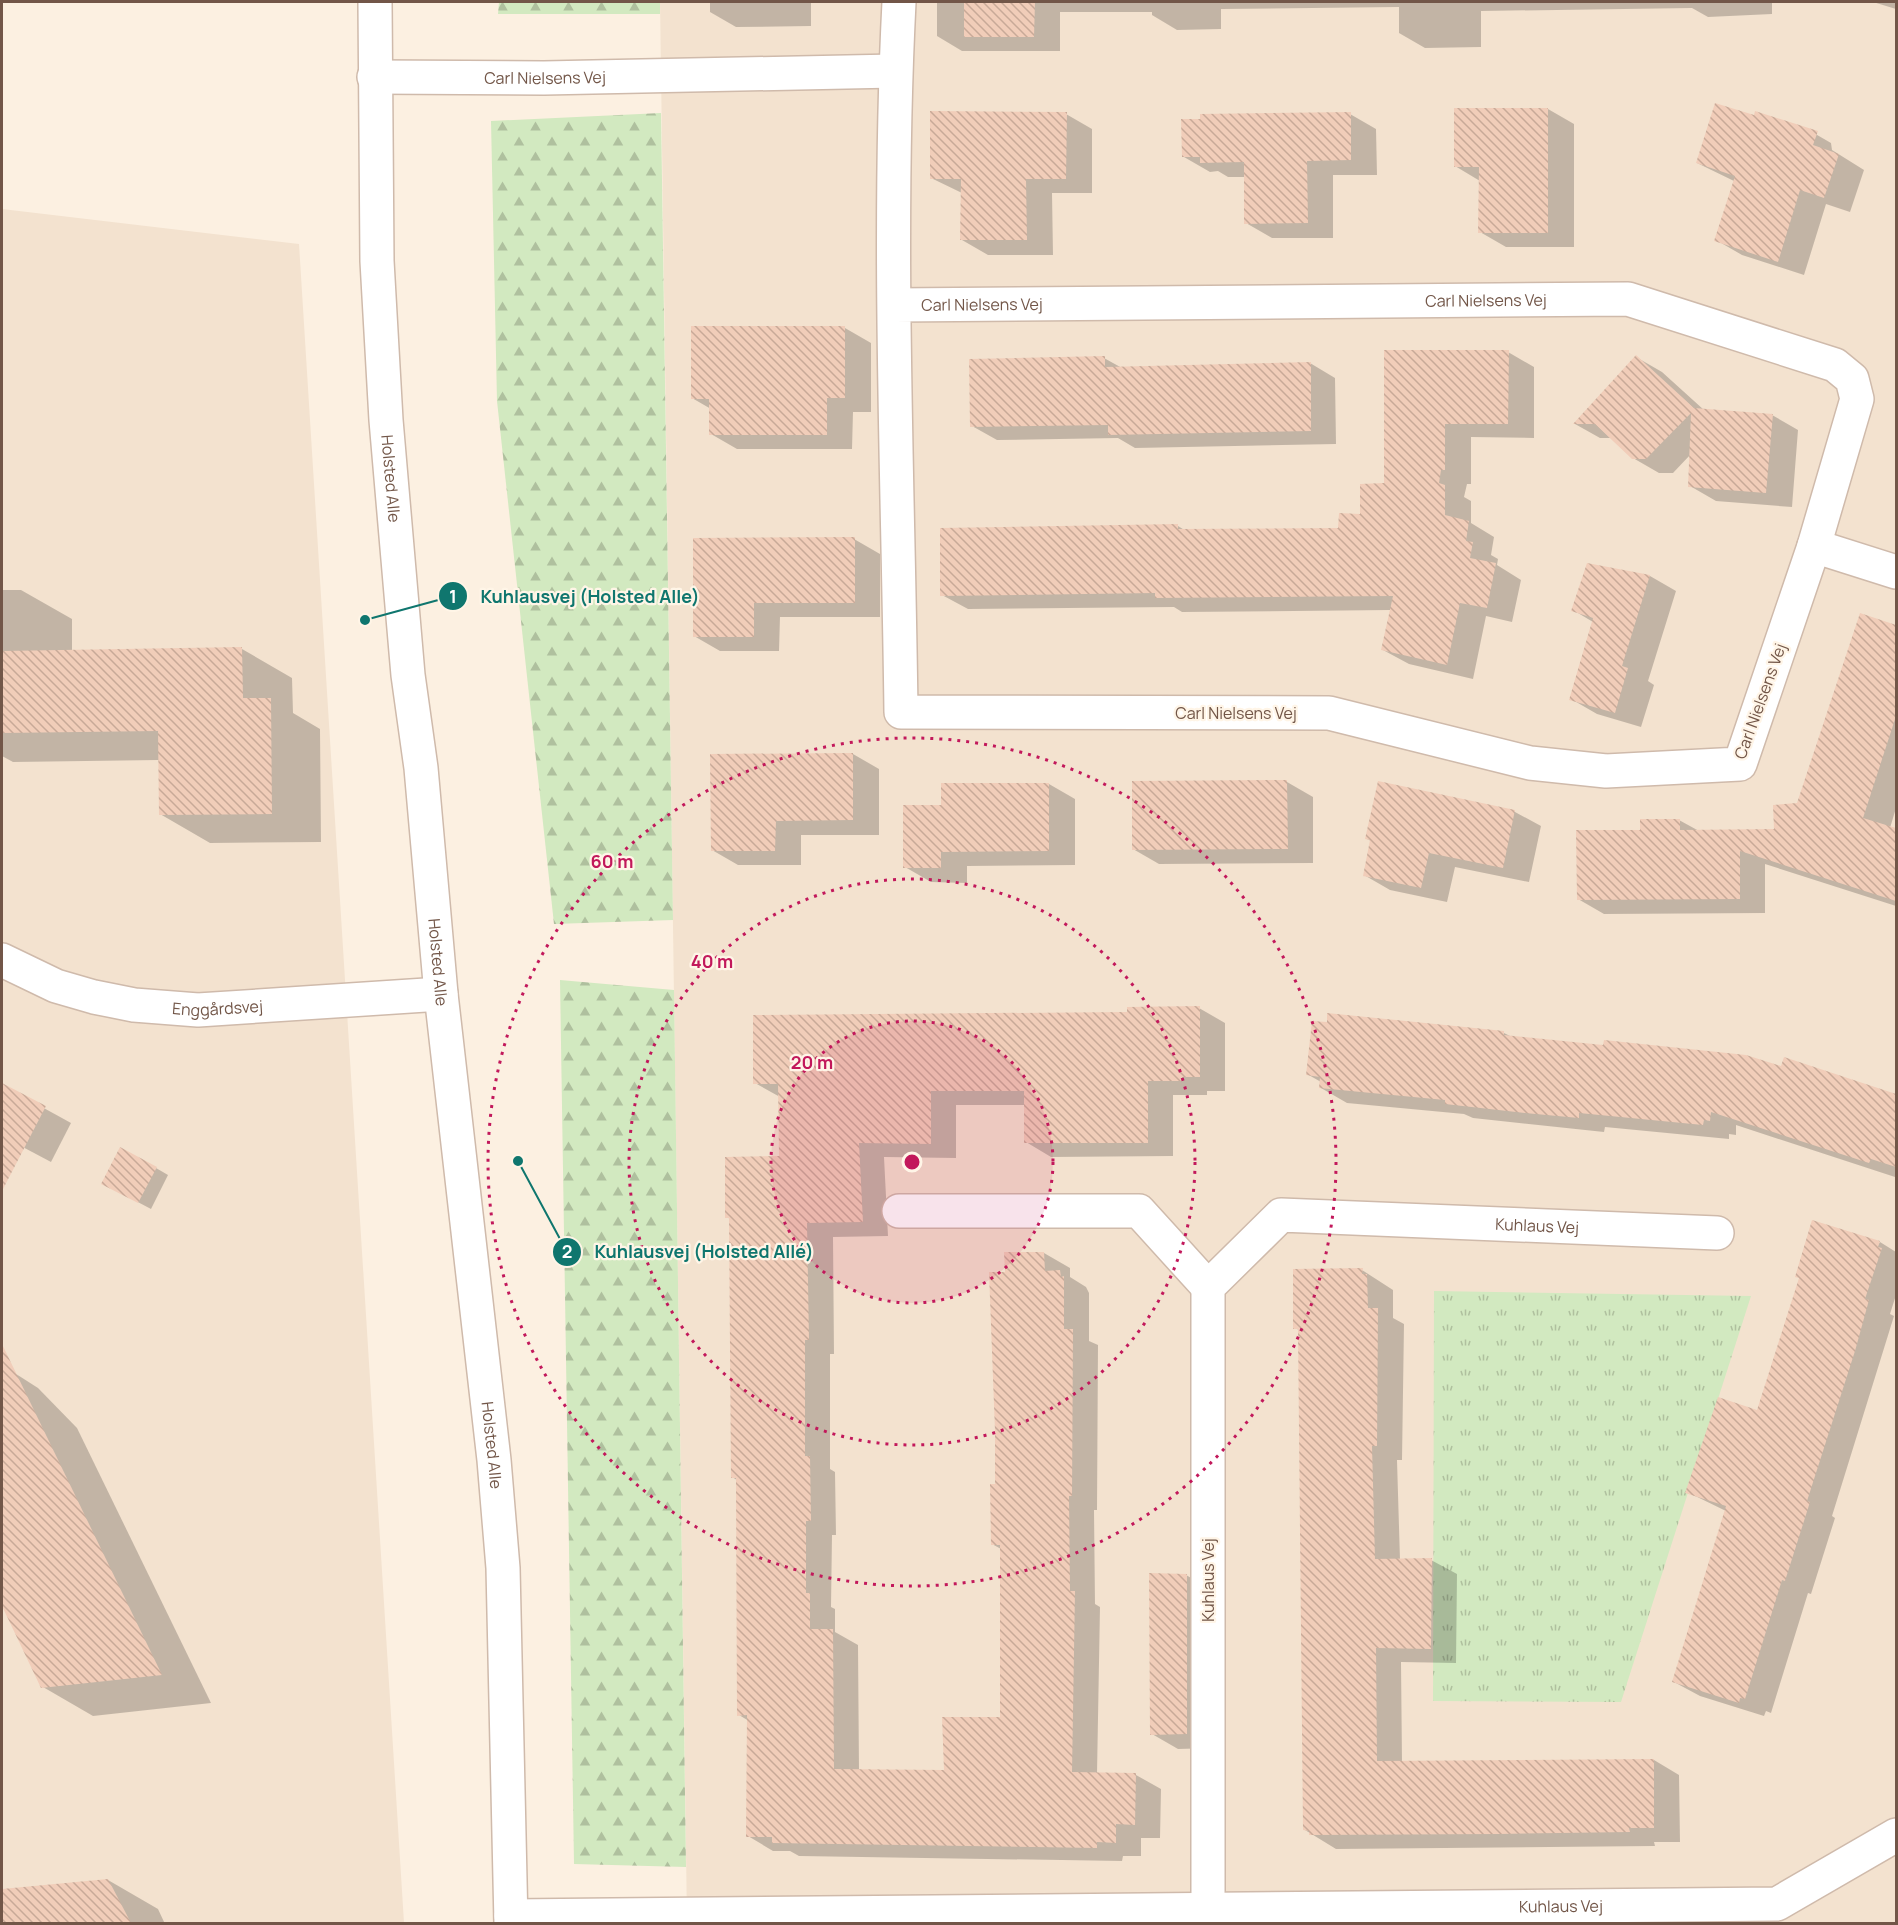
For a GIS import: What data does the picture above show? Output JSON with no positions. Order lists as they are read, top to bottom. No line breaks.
{"streets":{"street":["Carl Nielsens Vej","Holsted Alle","Enggårdsvej","Kuhlaus Vej"]},"crossings":[["Carl Nielsens Vej","Holsted Alle"],["Holsted Alle","Enggårdsvej"],["Holsted Alle","Kuhlaus Vej"]],"places":["Kuhlausvej (Holsted Alle)","Kuhlausvej (Holsted Allé)"],"rings":["60 m","40 m","20 m"]}
